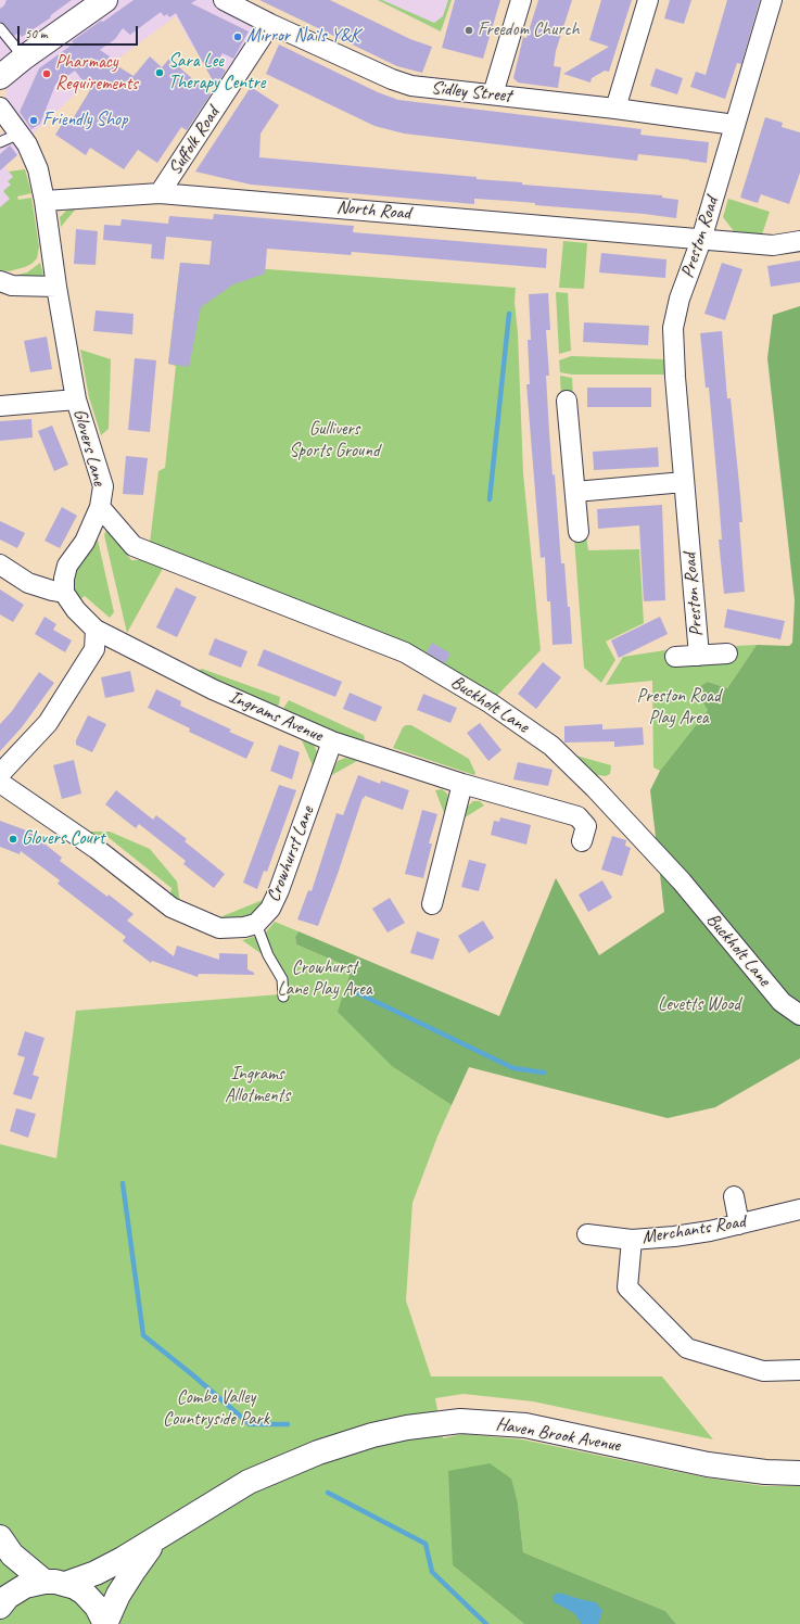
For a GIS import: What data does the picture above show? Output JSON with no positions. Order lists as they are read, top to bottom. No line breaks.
{"streets":{"main road":["Haven Brook Avenue"],"street":["Sidley Street","Suffolk Road","North Road","Preston Road","Glovers Lane","Buckholt Lane","Ingrams Avenue","Crowhurst Lane","Merchants Road"]},"crossings":[["Sidley Street","Suffolk Road"],["Sidley Street","Preston Road"],["Suffolk Road","North Road"],["North Road","Preston Road"],["North Road","Glovers Lane"],["Glovers Lane","Buckholt Lane"],["Ingrams Avenue","Crowhurst Lane"]],"parks":["Gullivers Sports Ground","Preston Road Play Area","Crowhurst Lane Play Area","Levetts Wood","Ingrams Allotments","Combe Valley Countryside Park"],"places":["Freedom Church","Mirror Nails Y&K","Sara Lee Therapy Centre","Pharmacy Requirements","Friendly Shop","Glovers Court"],"scale_bar":"50 m"}
